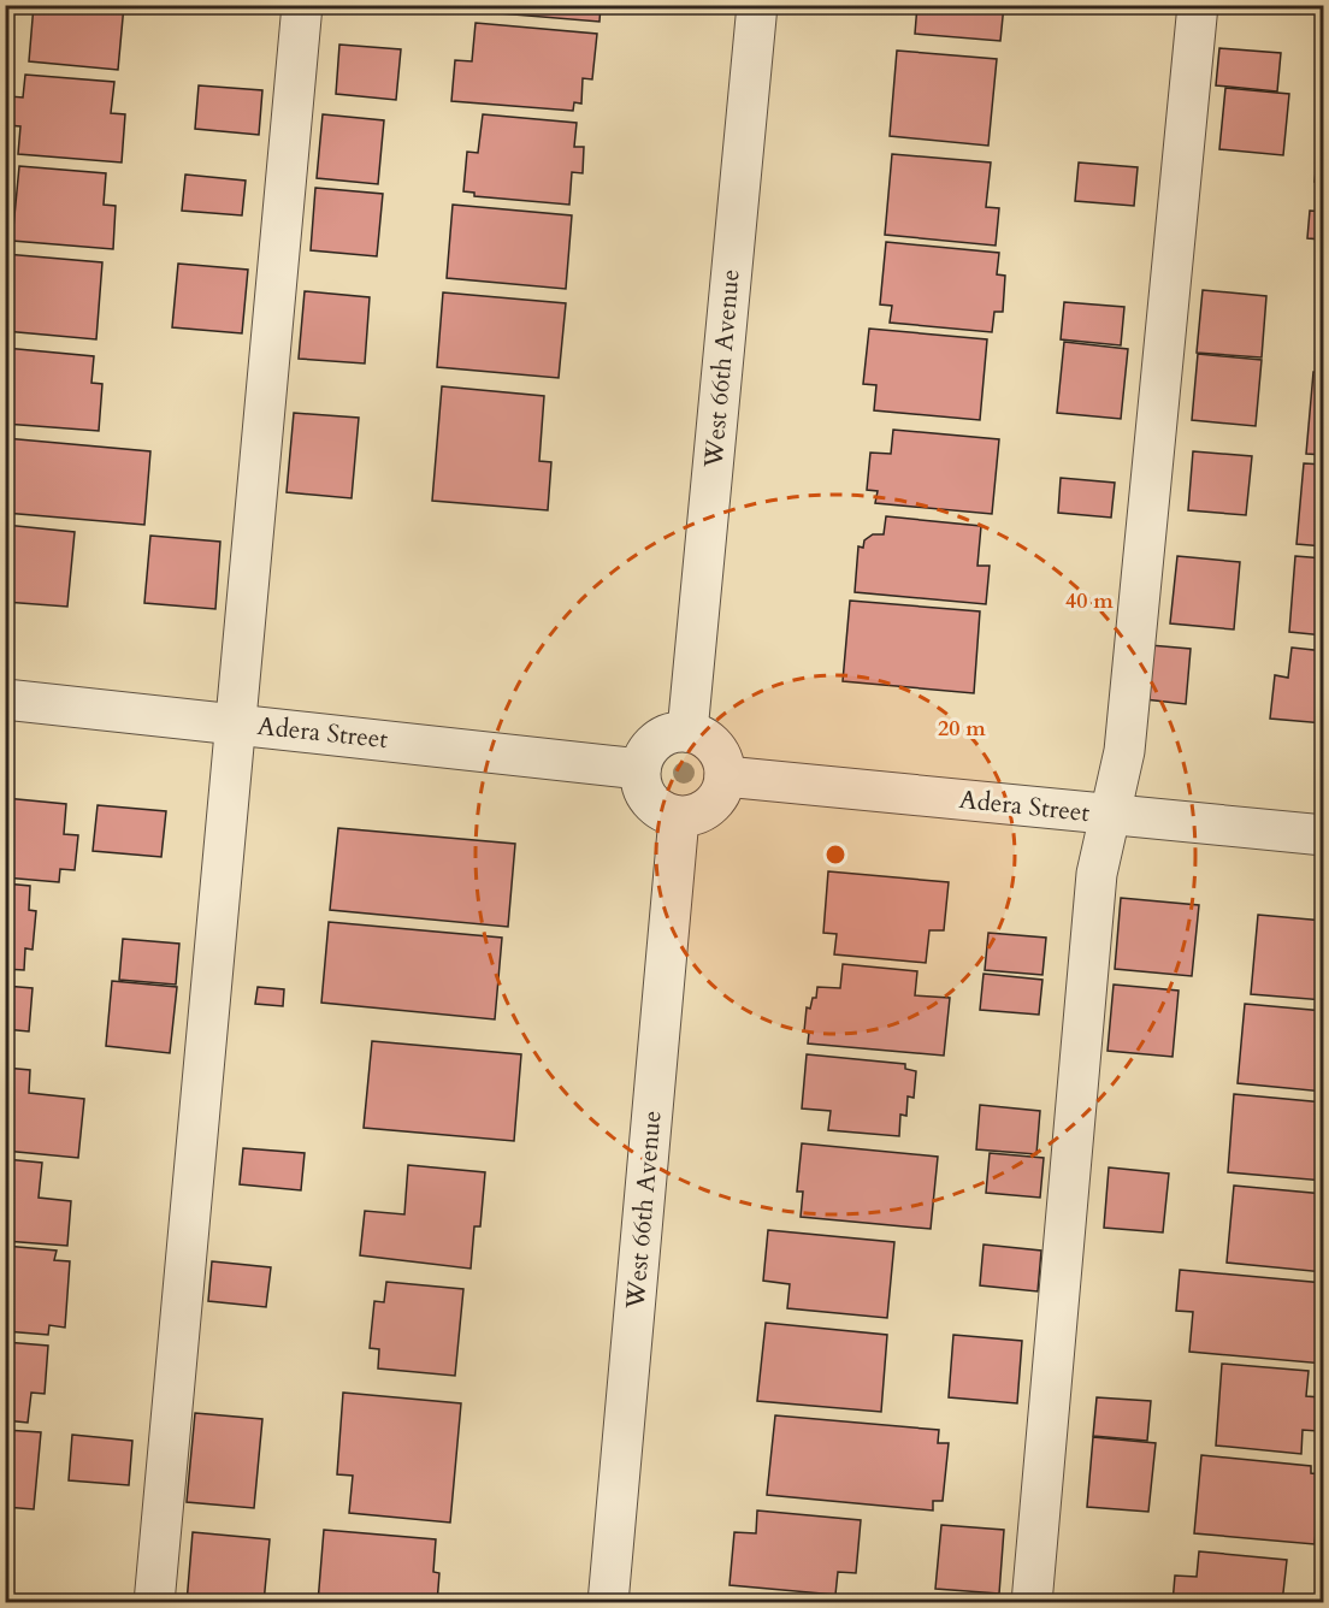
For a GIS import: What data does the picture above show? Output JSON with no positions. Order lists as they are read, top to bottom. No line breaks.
{"streets":{"street":["West 66th Avenue","Adera Street"]},"crossings":[["West 66th Avenue","Adera Street"]],"rings":["40 m","20 m"]}
